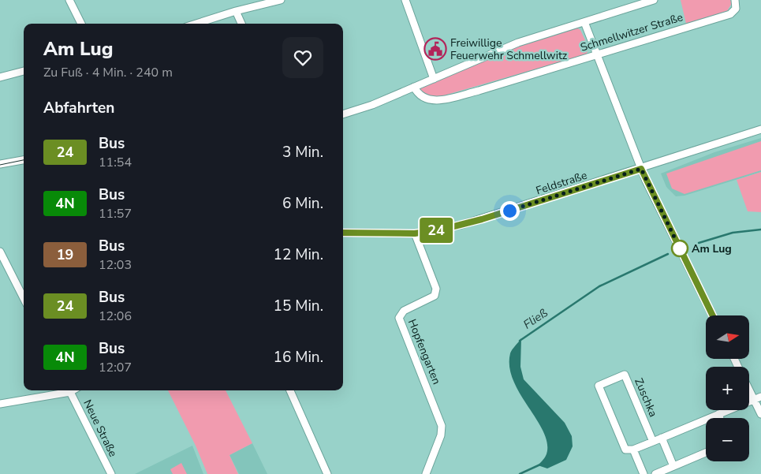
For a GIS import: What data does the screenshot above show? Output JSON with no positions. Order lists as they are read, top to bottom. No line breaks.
{"streets":{"street":["Schmellwitzer Straße","Feldstraße","Hopfengarten","Zuschka","Neue Straße"]},"crossings":[["Feldstraße","Hopfengarten"]],"water":["Fließ"],"places":{"public building":["Freiwillige Feuerwehr Schmellwitz"],"other":["Am Lug"]},"lines":["bus line 24"],"north":"right","page":{"on_map":"24","heading":[["Am Lug","Zu Fuß · 4 Min. · 240 m"],"Abfahrten"],"list":[{"mark":"24","name":"Bus","note":"11:54","value":"3 Min."},{"mark":"4N","name":"Bus","note":"11:57","value":"6 Min."},{"mark":"19","name":"Bus","note":"12:03","value":"12 Min."},{"mark":"24","name":"Bus","note":"12:06","value":"15 Min."},{"mark":"4N","name":"Bus","note":"12:07","value":"16 Min."}],"map_buttons":["+","−"]}}
